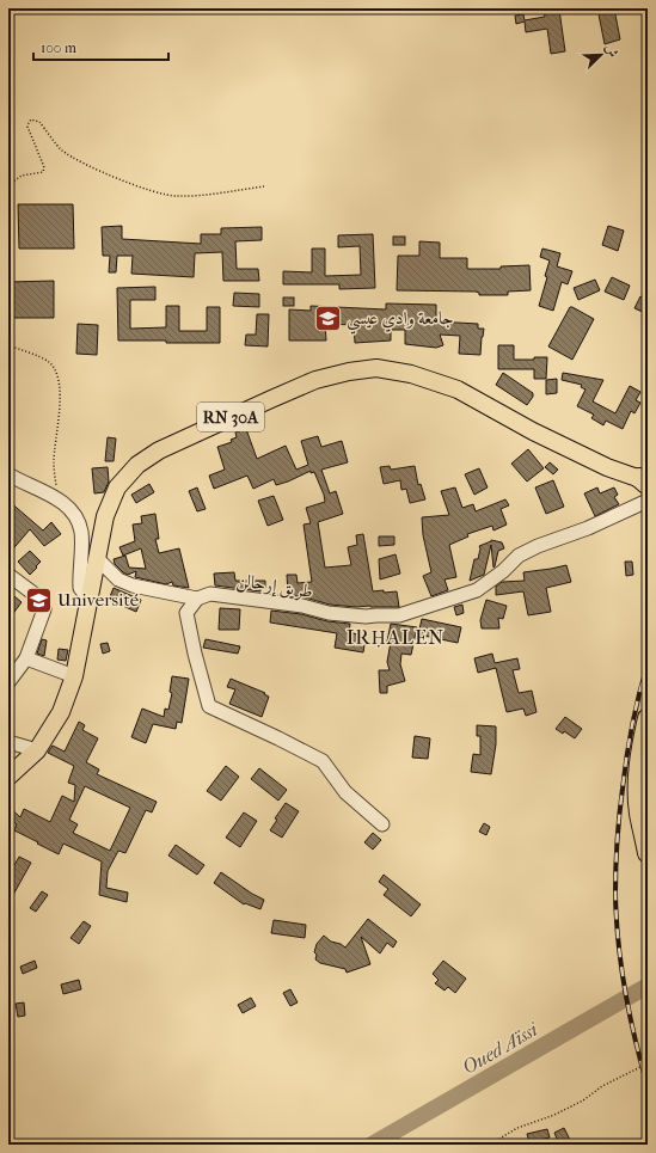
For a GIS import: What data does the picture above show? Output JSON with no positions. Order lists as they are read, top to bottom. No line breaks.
{"streets":{"main road":["RN 30A"],"street":["طريق إرحالن"]},"districts":["IRḤALEN"],"water":["Oued Aïssi"],"places":{"school or university":["جامعة وادي عيسي","Université"]},"scale_bar":"100 m","north":"top right"}
